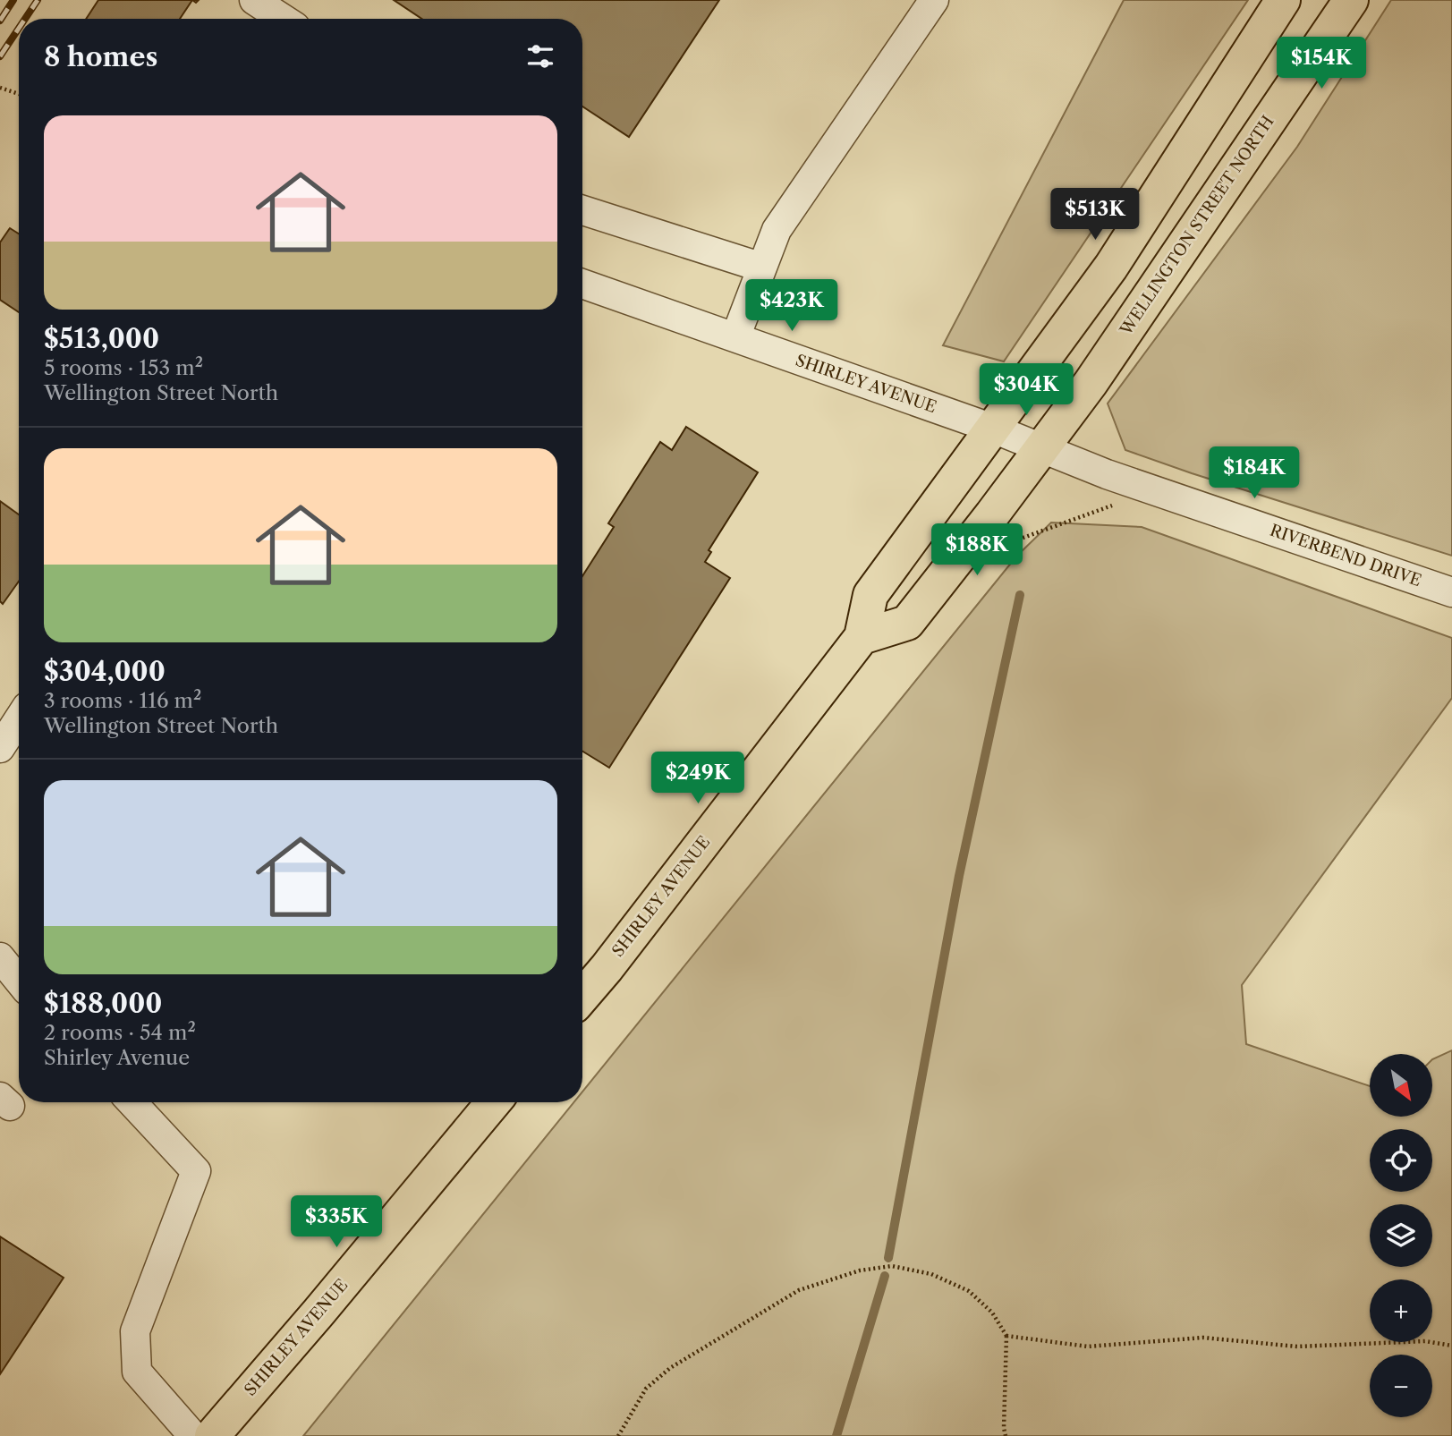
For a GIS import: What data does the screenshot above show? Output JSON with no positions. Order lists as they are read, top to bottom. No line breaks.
{"streets":{"main road":["WELLINGTON STREET NORTH","SHIRLEY AVENUE"],"street":["RIVERBEND DRIVE"]},"crossings":[["WELLINGTON STREET NORTH","RIVERBEND DRIVE"],["SHIRLEY AVENUE","RIVERBEND DRIVE"]],"north":"bottom right","page":{"heading":"8 homes","price":["$154K","$513K","$423K","$304K","$184K","$188K","$249K","$335K"],"list":[{"name":"$513,000","note":"5 rooms · 153 m² · Wellington Street North"},{"name":"$304,000","note":"3 rooms · 116 m² · Wellington Street North"},{"name":"$188,000","note":"2 rooms · 54 m² · Shirley Avenue"}],"map_buttons":["+","−"]}}
